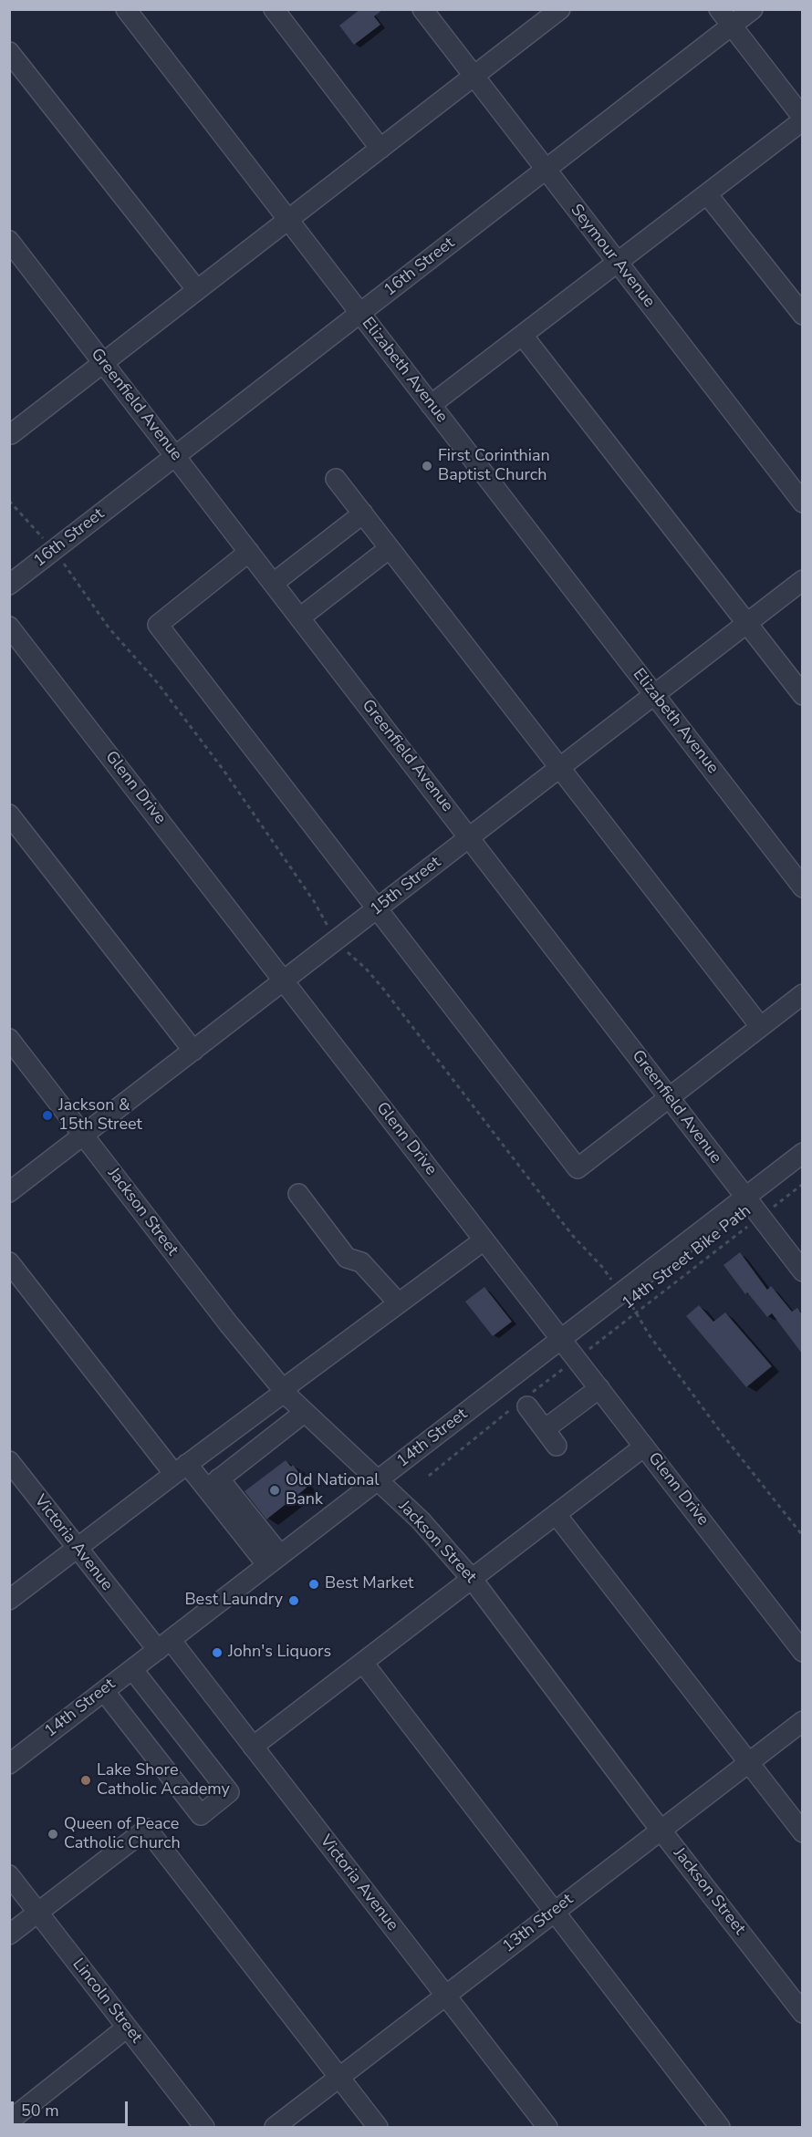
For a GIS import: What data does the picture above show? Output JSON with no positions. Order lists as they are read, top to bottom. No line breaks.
{"streets":{"street":["Seymour Avenue","16th Street","Elizabeth Avenue","Greenfield Avenue","Glenn Drive","15th Street","Jackson Street","14th Street","Victoria Avenue","13th Street","Lincoln Street"],"path":["14th Street Bike Path"]},"crossings":[["Seymour Avenue","16th Street"],["16th Street","Elizabeth Avenue"],["16th Street","Greenfield Avenue"],["Elizabeth Avenue","15th Street"],["Greenfield Avenue","15th Street"],["Greenfield Avenue","14th Street Bike Path"],["Greenfield Avenue","14th Street"],["Glenn Drive","15th Street"],["Glenn Drive","14th Street"],["15th Street","Jackson Street"],["Jackson Street","14th Street"],["Jackson Street","13th Street"],["14th Street","Victoria Avenue"],["Victoria Avenue","13th Street"]],"places":["First Corinthian Baptist Church","Jackson & 15th Street","Old National Bank","Best Market","Best Laundry","John's Liquors","Lake Shore Catholic Academy","Queen of Peace Catholic Church"],"scale_bar":"50 m"}
